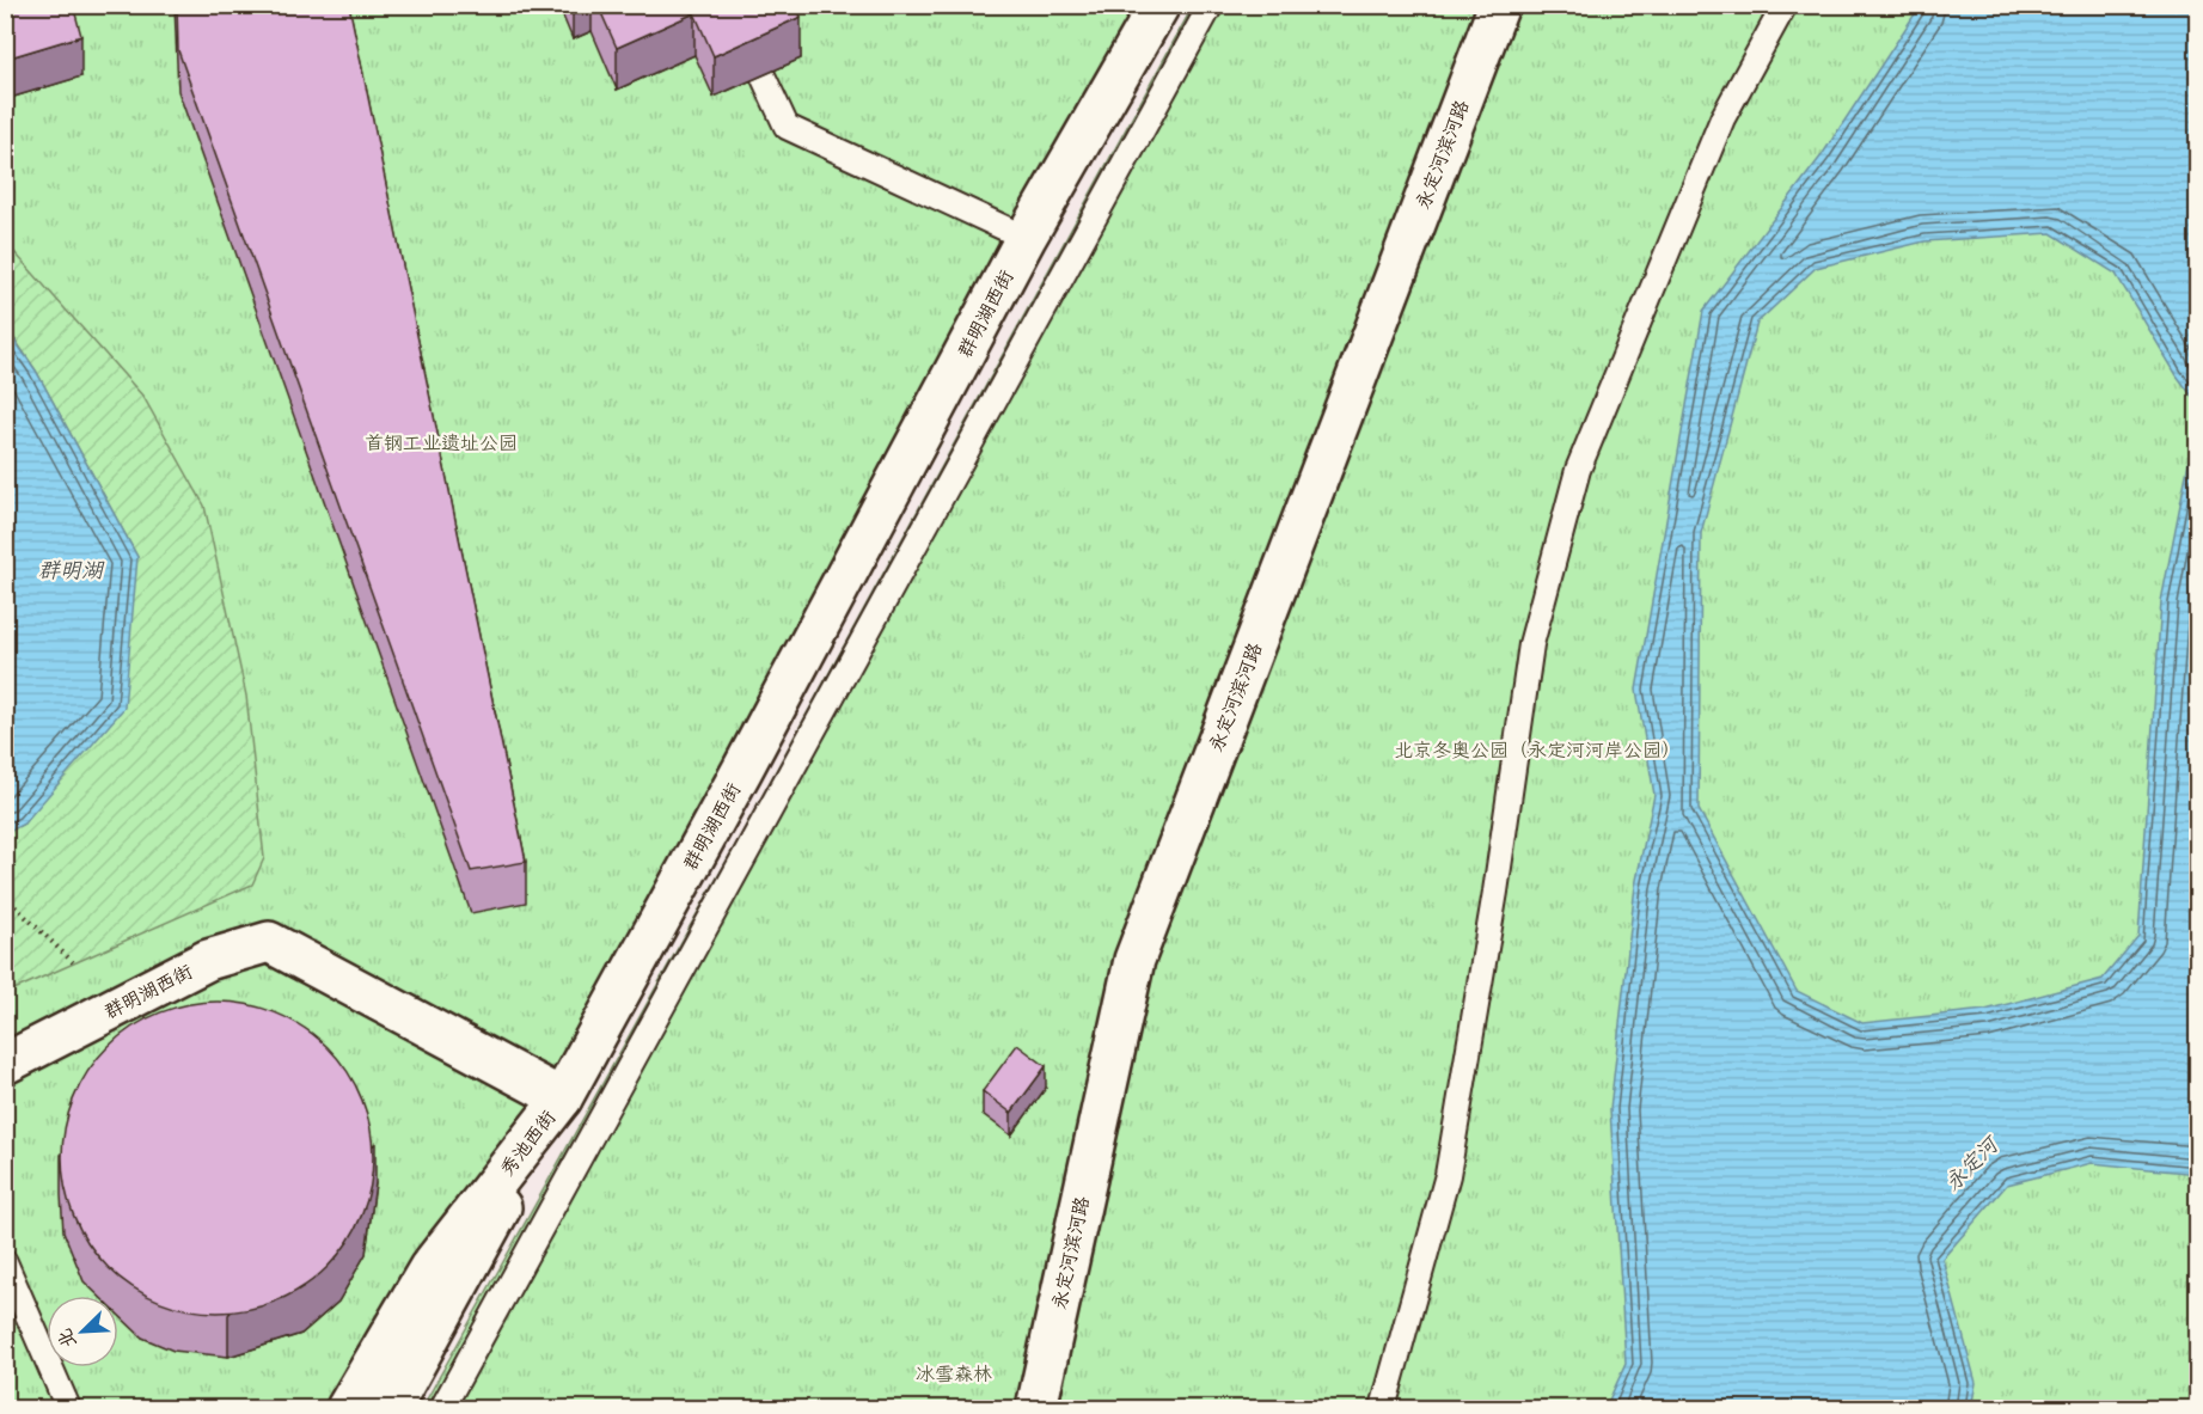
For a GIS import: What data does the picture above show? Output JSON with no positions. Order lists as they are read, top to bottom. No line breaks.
{"streets":{"street":["永定河滨河路","群明湖西街","秀池西街"]},"crossings":[["群明湖西街","秀池西街"]],"water":["群明湖","永定河"],"parks":["首钢工业遗址公园","北京冬奥公园（永定河河岸公园）","冰雪森林"],"north":"bottom left"}
